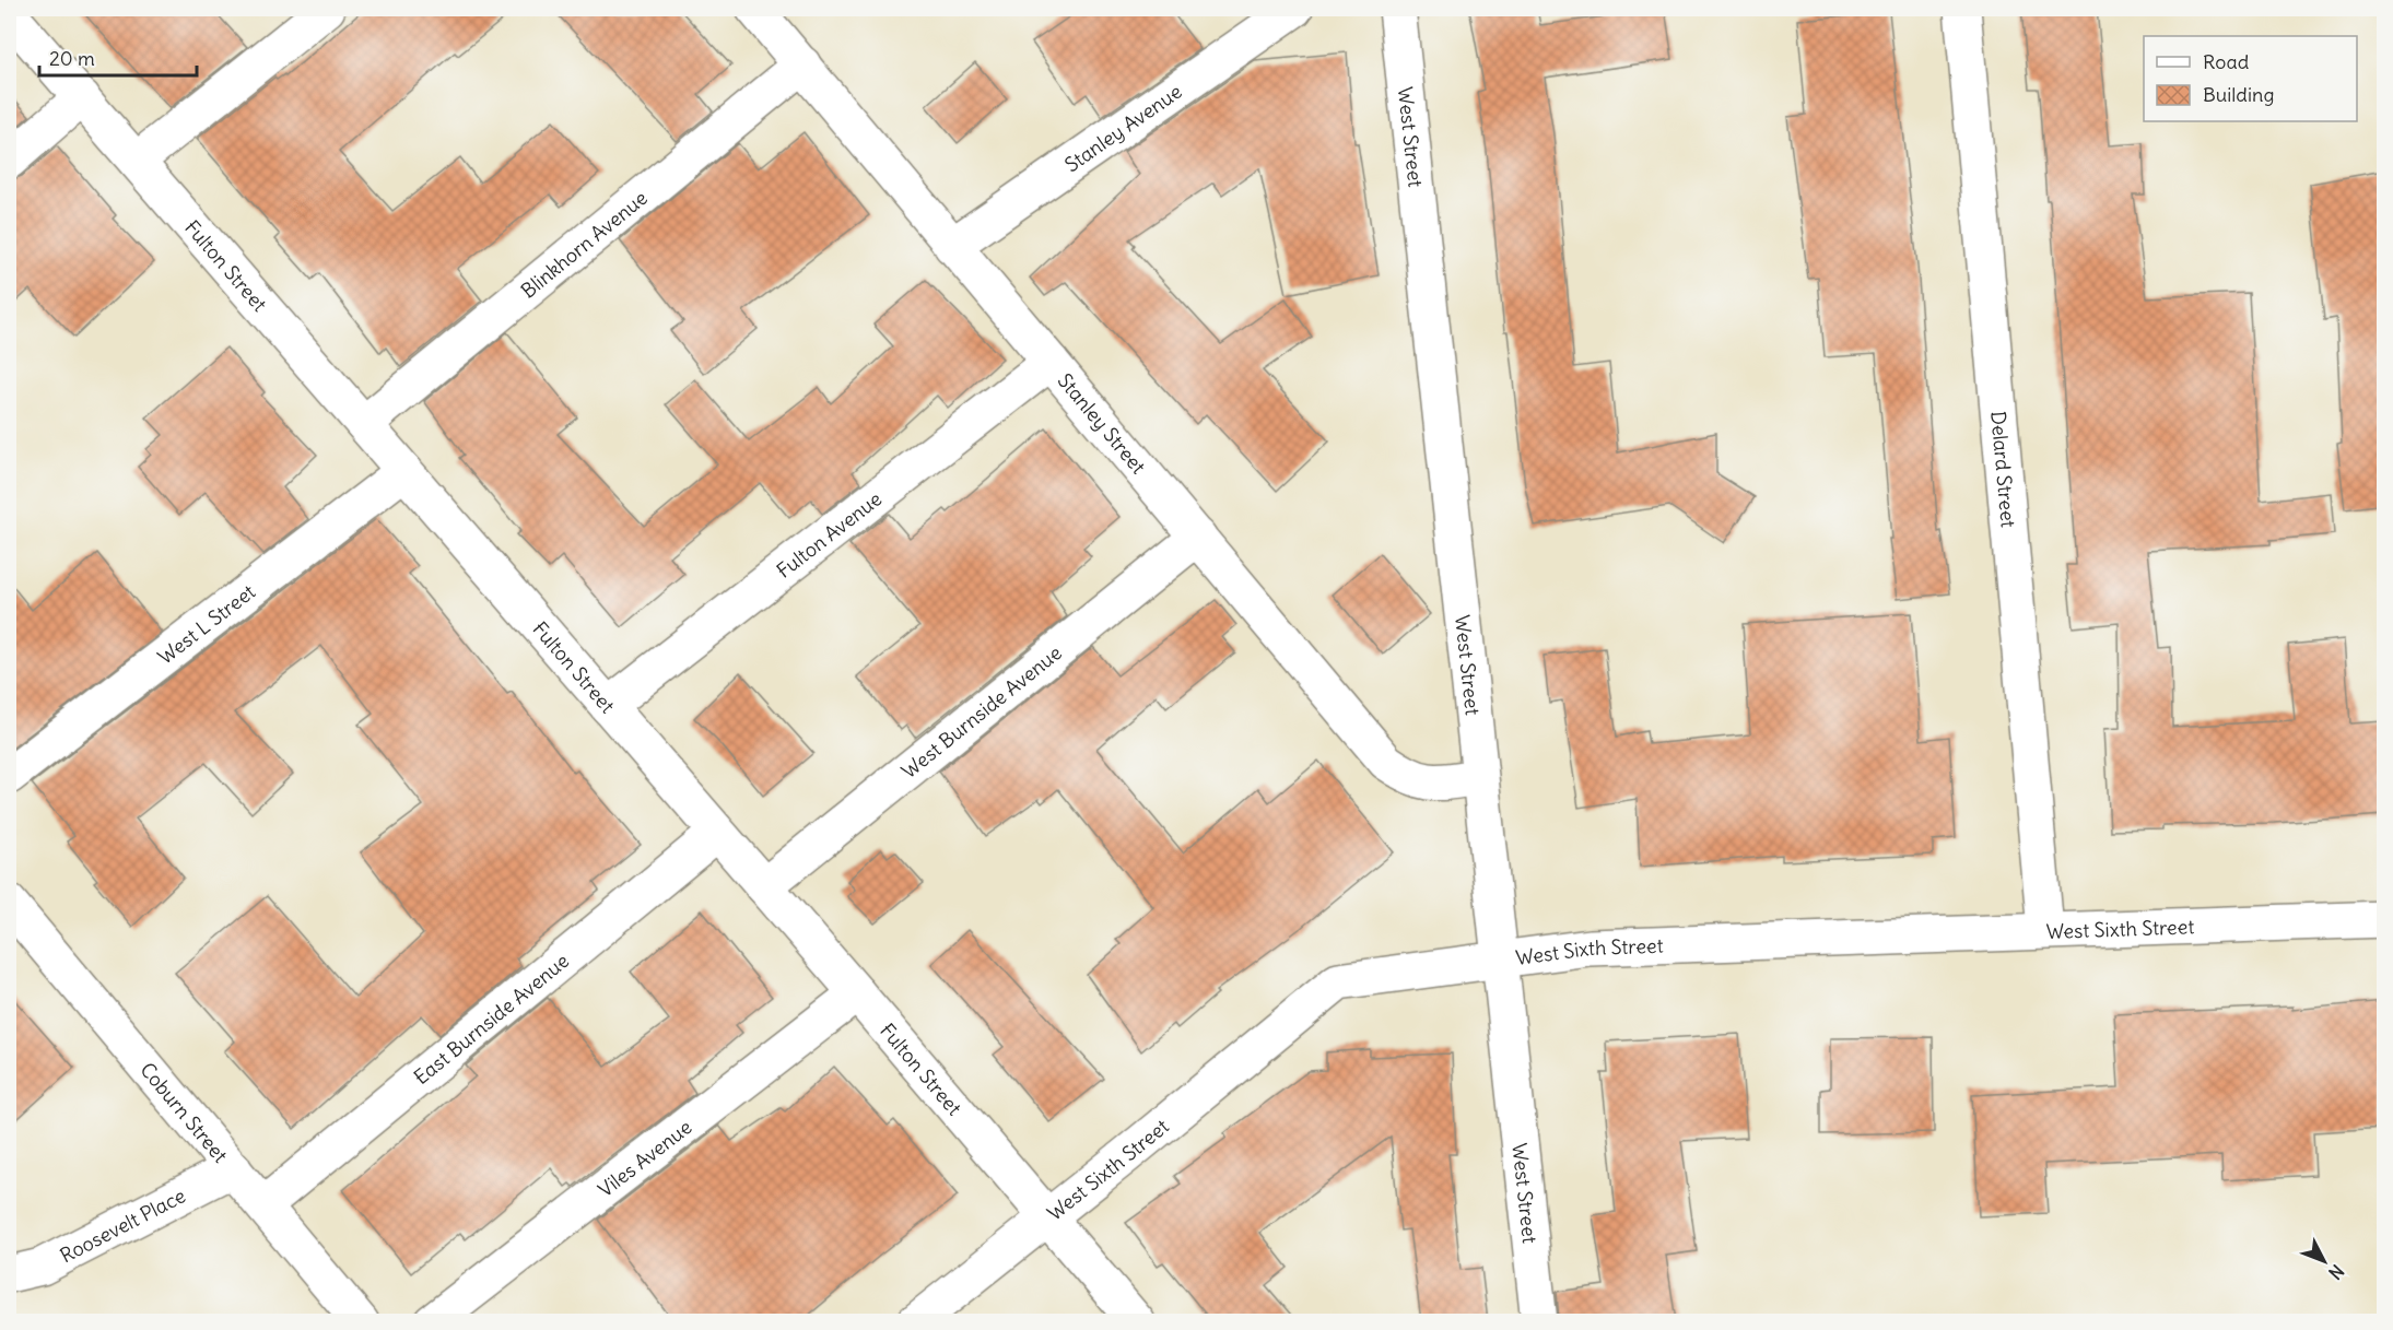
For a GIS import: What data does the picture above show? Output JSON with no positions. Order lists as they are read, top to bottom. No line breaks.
{"streets":{"street":["Stanley Avenue","West Street","Blinkhorn Avenue","Fulton Street","Stanley Street","Delard Street","Fulton Avenue","West L Street","West Burnside Avenue","West Sixth Street","East Burnside Avenue","Coburn Street","Viles Avenue","Roosevelt Place"]},"crossings":[["Stanley Avenue","Stanley Street"],["West Street","Stanley Street"],["West Street","West Sixth Street"],["Blinkhorn Avenue","Fulton Street"],["Blinkhorn Avenue","Stanley Street"],["Fulton Street","Fulton Avenue"],["Fulton Street","West L Street"],["Fulton Street","West Burnside Avenue"],["Fulton Street","West Sixth Street"],["Fulton Street","East Burnside Avenue"],["Fulton Street","Viles Avenue"],["Stanley Street","Fulton Avenue"],["Stanley Street","West Burnside Avenue"],["Delard Street","West Sixth Street"],["East Burnside Avenue","Coburn Street"],["Coburn Street","Roosevelt Place"]],"legend":["Road","Building"],"scale_bar":"20 m","north":"bottom right"}
